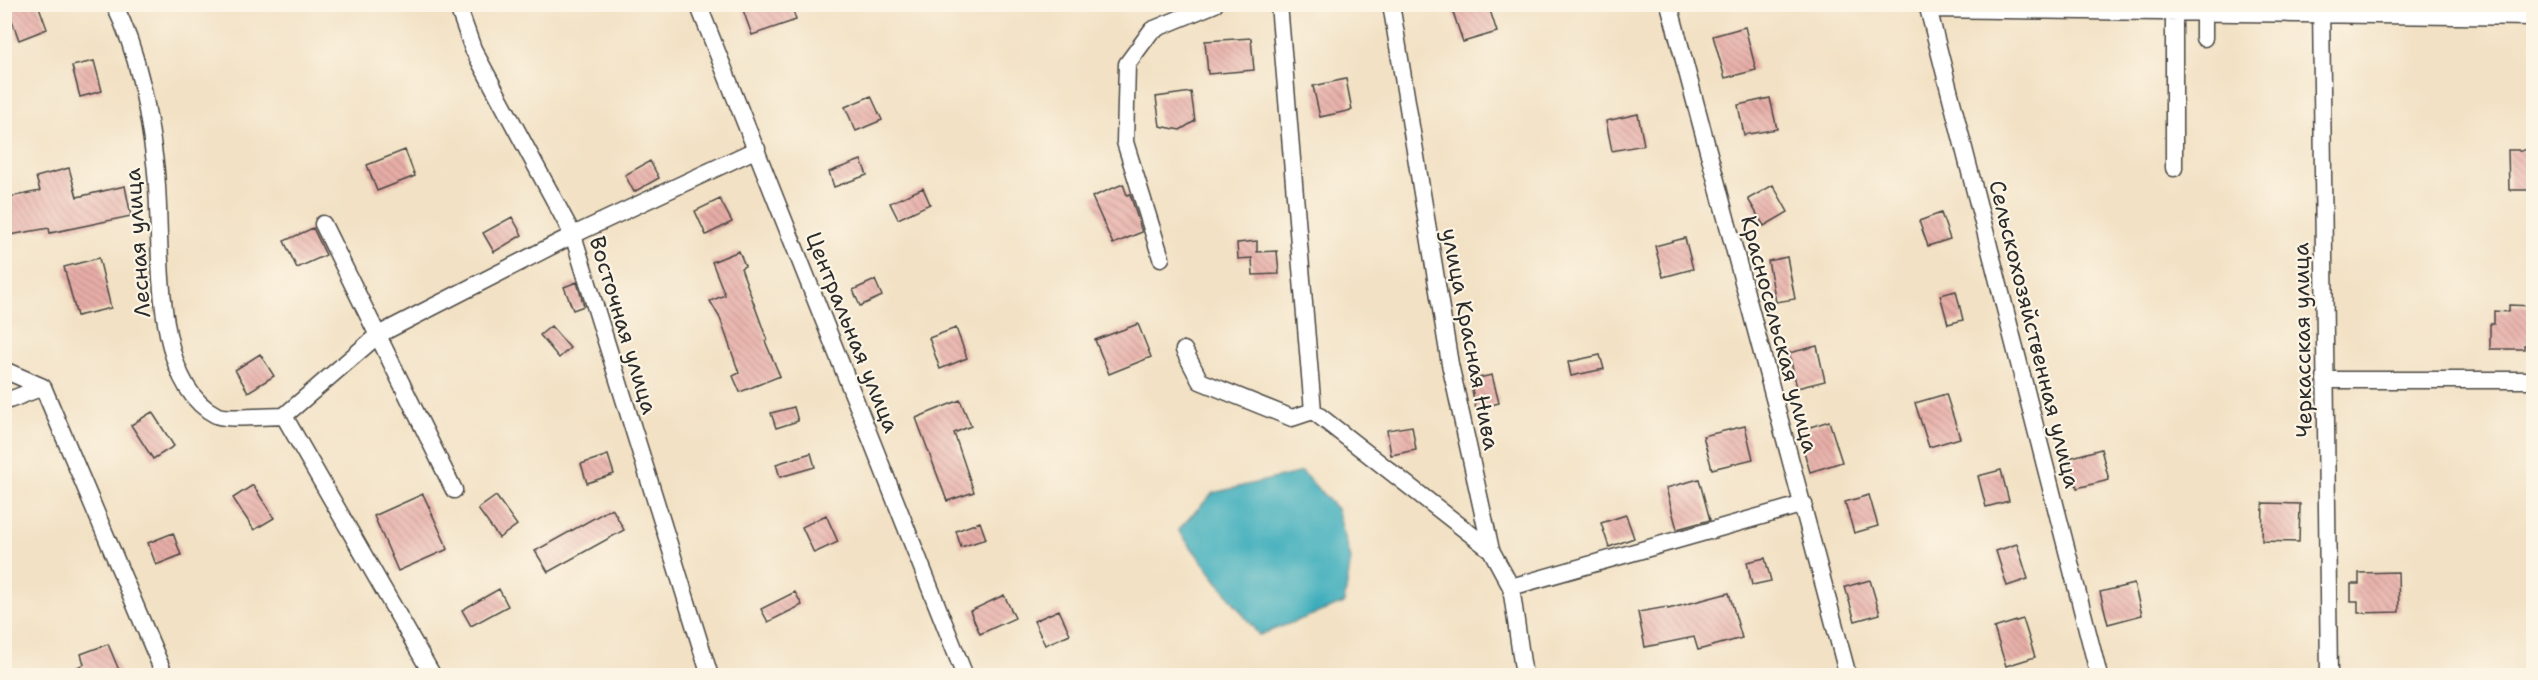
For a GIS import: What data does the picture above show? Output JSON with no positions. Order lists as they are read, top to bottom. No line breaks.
{"streets":{"street":["Лесная улица","Восточная улица","Центральная улица","Красносельская улица","Сельскохозяйственная улица","улица Красная Нива","Черкасская улица"]}}
